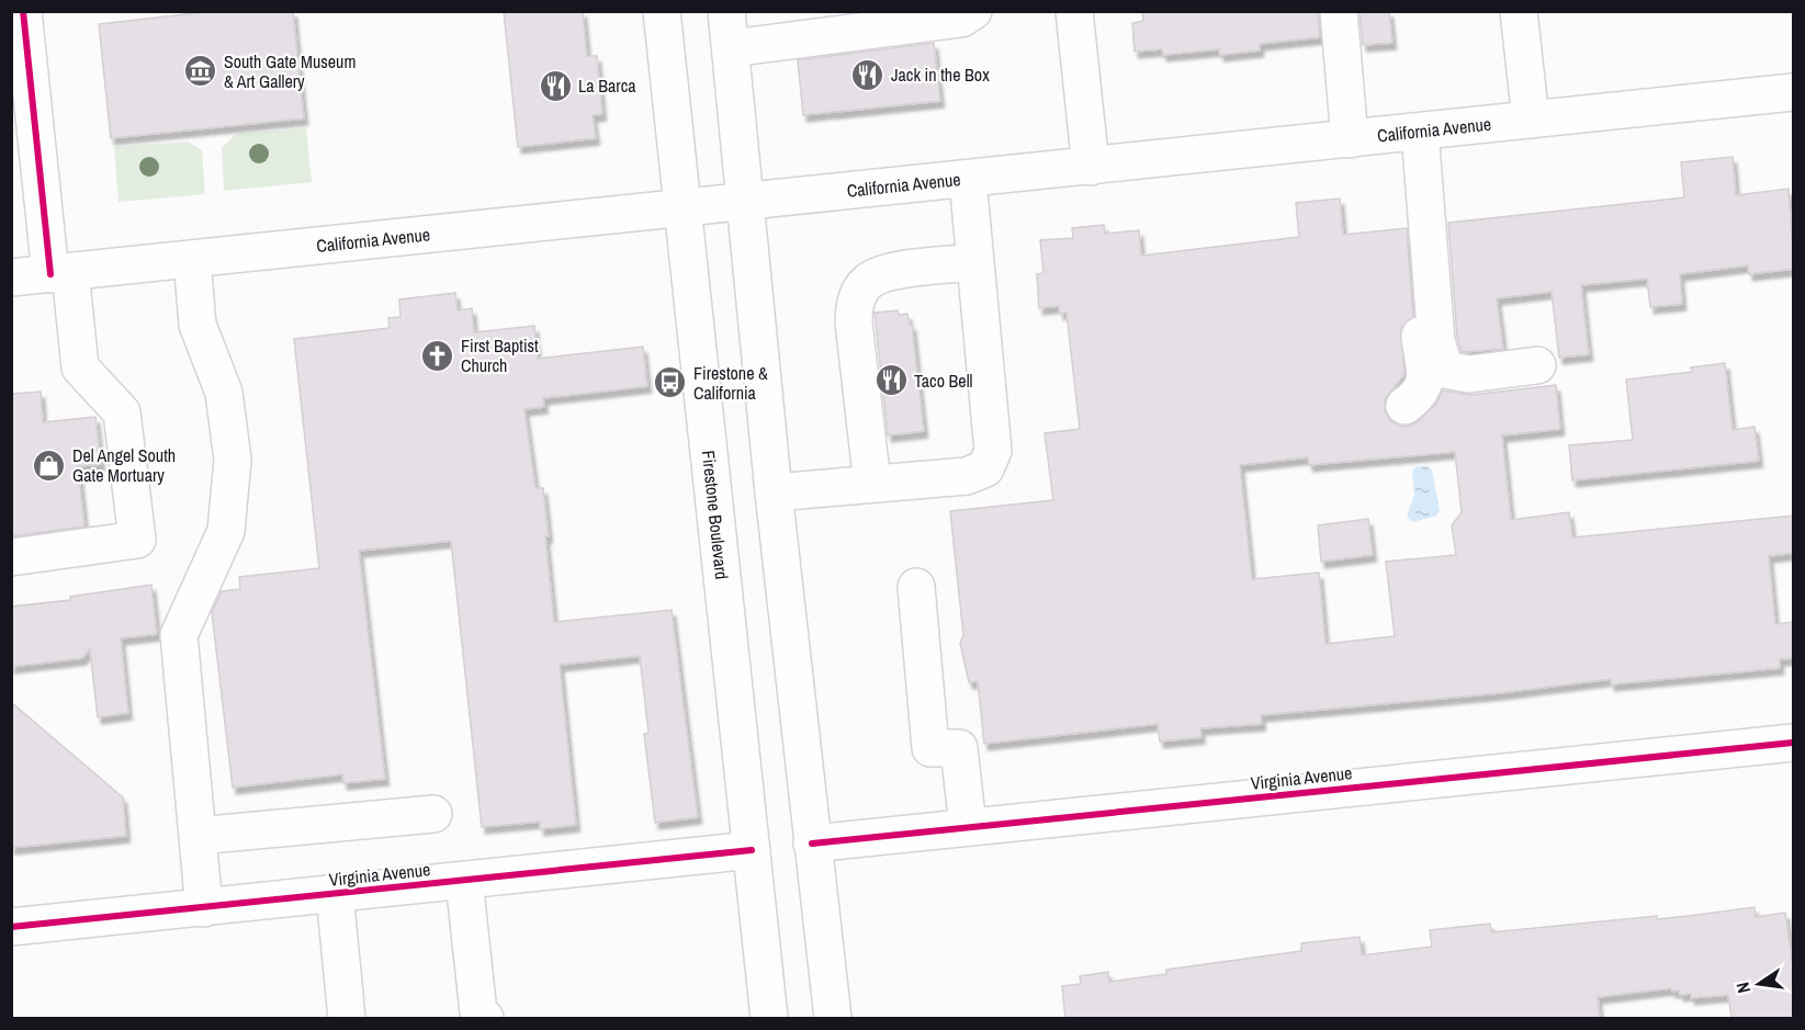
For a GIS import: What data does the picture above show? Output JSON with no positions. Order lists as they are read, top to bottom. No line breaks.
{"streets":{"main road":["California Avenue","Firestone Boulevard","Virginia Avenue"]},"crossings":[["California Avenue","Firestone Boulevard"],["Firestone Boulevard","Virginia Avenue"]],"places":{"museum":["South Gate Museum & Art Gallery"],"restaurant":["Jack in the Box","La Barca","Taco Bell"],"church":["First Baptist Church"],"bus stop":["Firestone & California"],"shop":["Del Angel South Gate Mortuary"]},"north":"left"}
